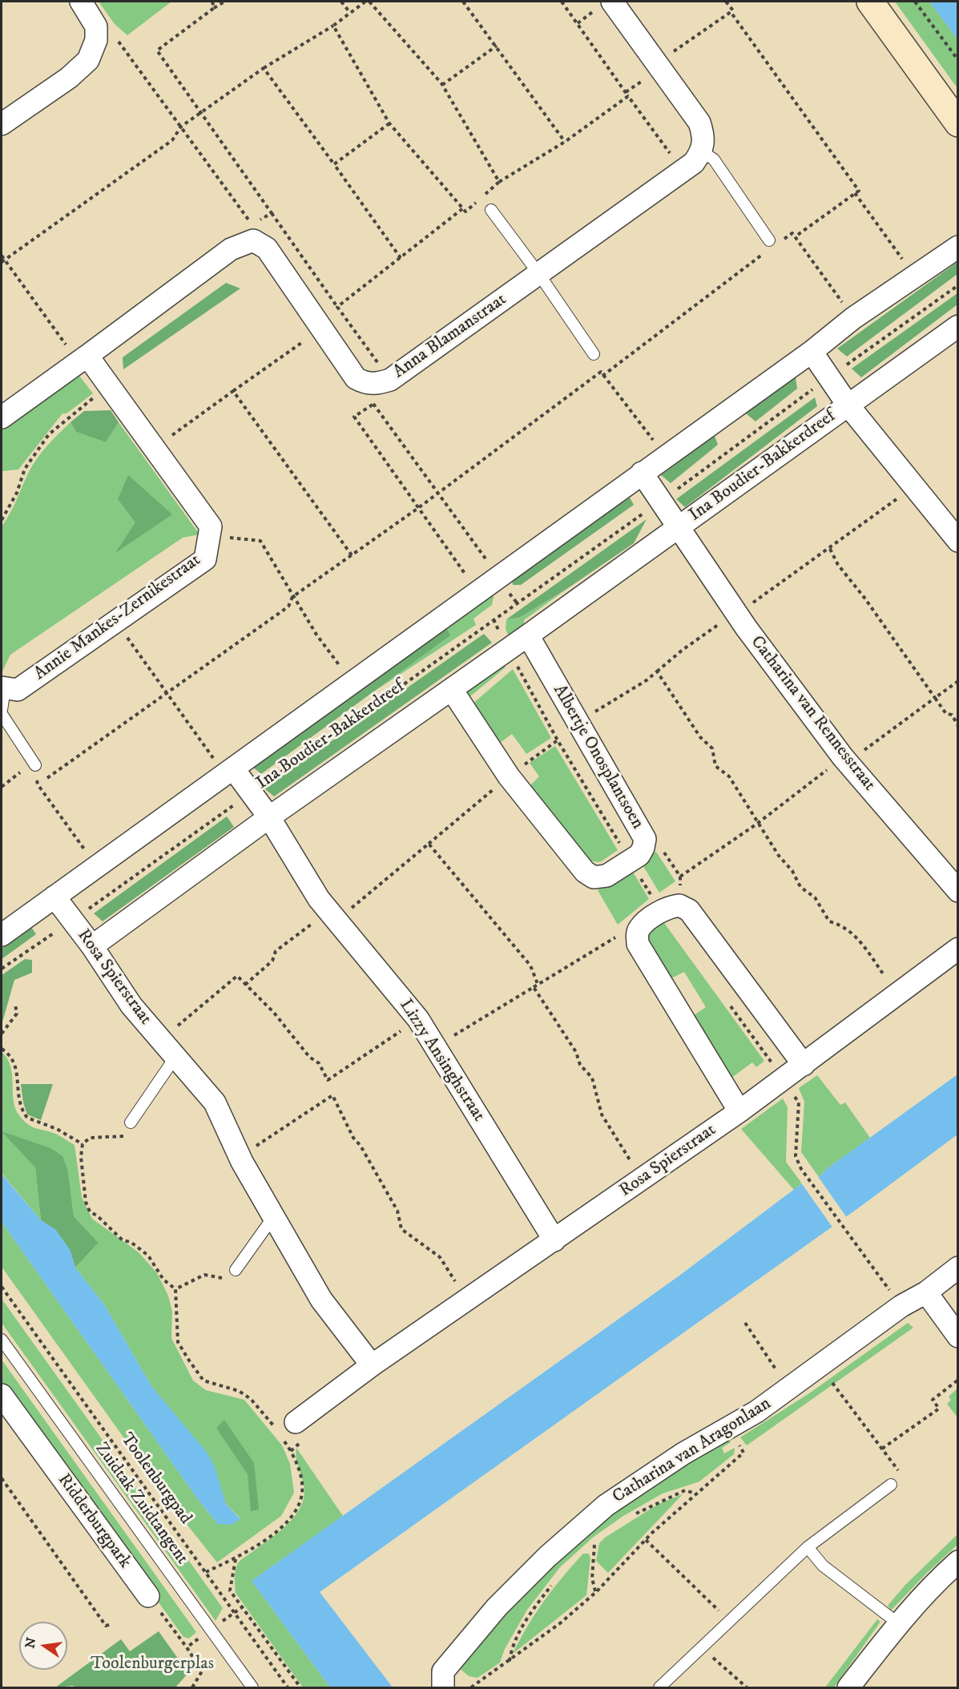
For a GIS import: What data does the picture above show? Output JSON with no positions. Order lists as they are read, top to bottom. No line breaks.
{"streets":{"street":["Anna Blamanstraat","Ina Boudier-Bakkerdreef","Annie Mankes-Zernikestraat","Catharina van Rennesstraat","Albertje Onosplantsoen","Rosa Spierstraat","Lizzy Ansinghstraat","Catharina van Aragonlaan","Ridderburgpark"],"lane":["Zuidtak Zuidtangent"],"path":["Toolenburgpad"]},"crossings":[["Ina Boudier-Bakkerdreef","Catharina van Rennesstraat"],["Ina Boudier-Bakkerdreef","Albertje Onosplantsoen"],["Ina Boudier-Bakkerdreef","Rosa Spierstraat"],["Ina Boudier-Bakkerdreef","Lizzy Ansinghstraat"],["Rosa Spierstraat","Lizzy Ansinghstraat"]],"parks":["Toolenburgerplas"],"north":"left"}
